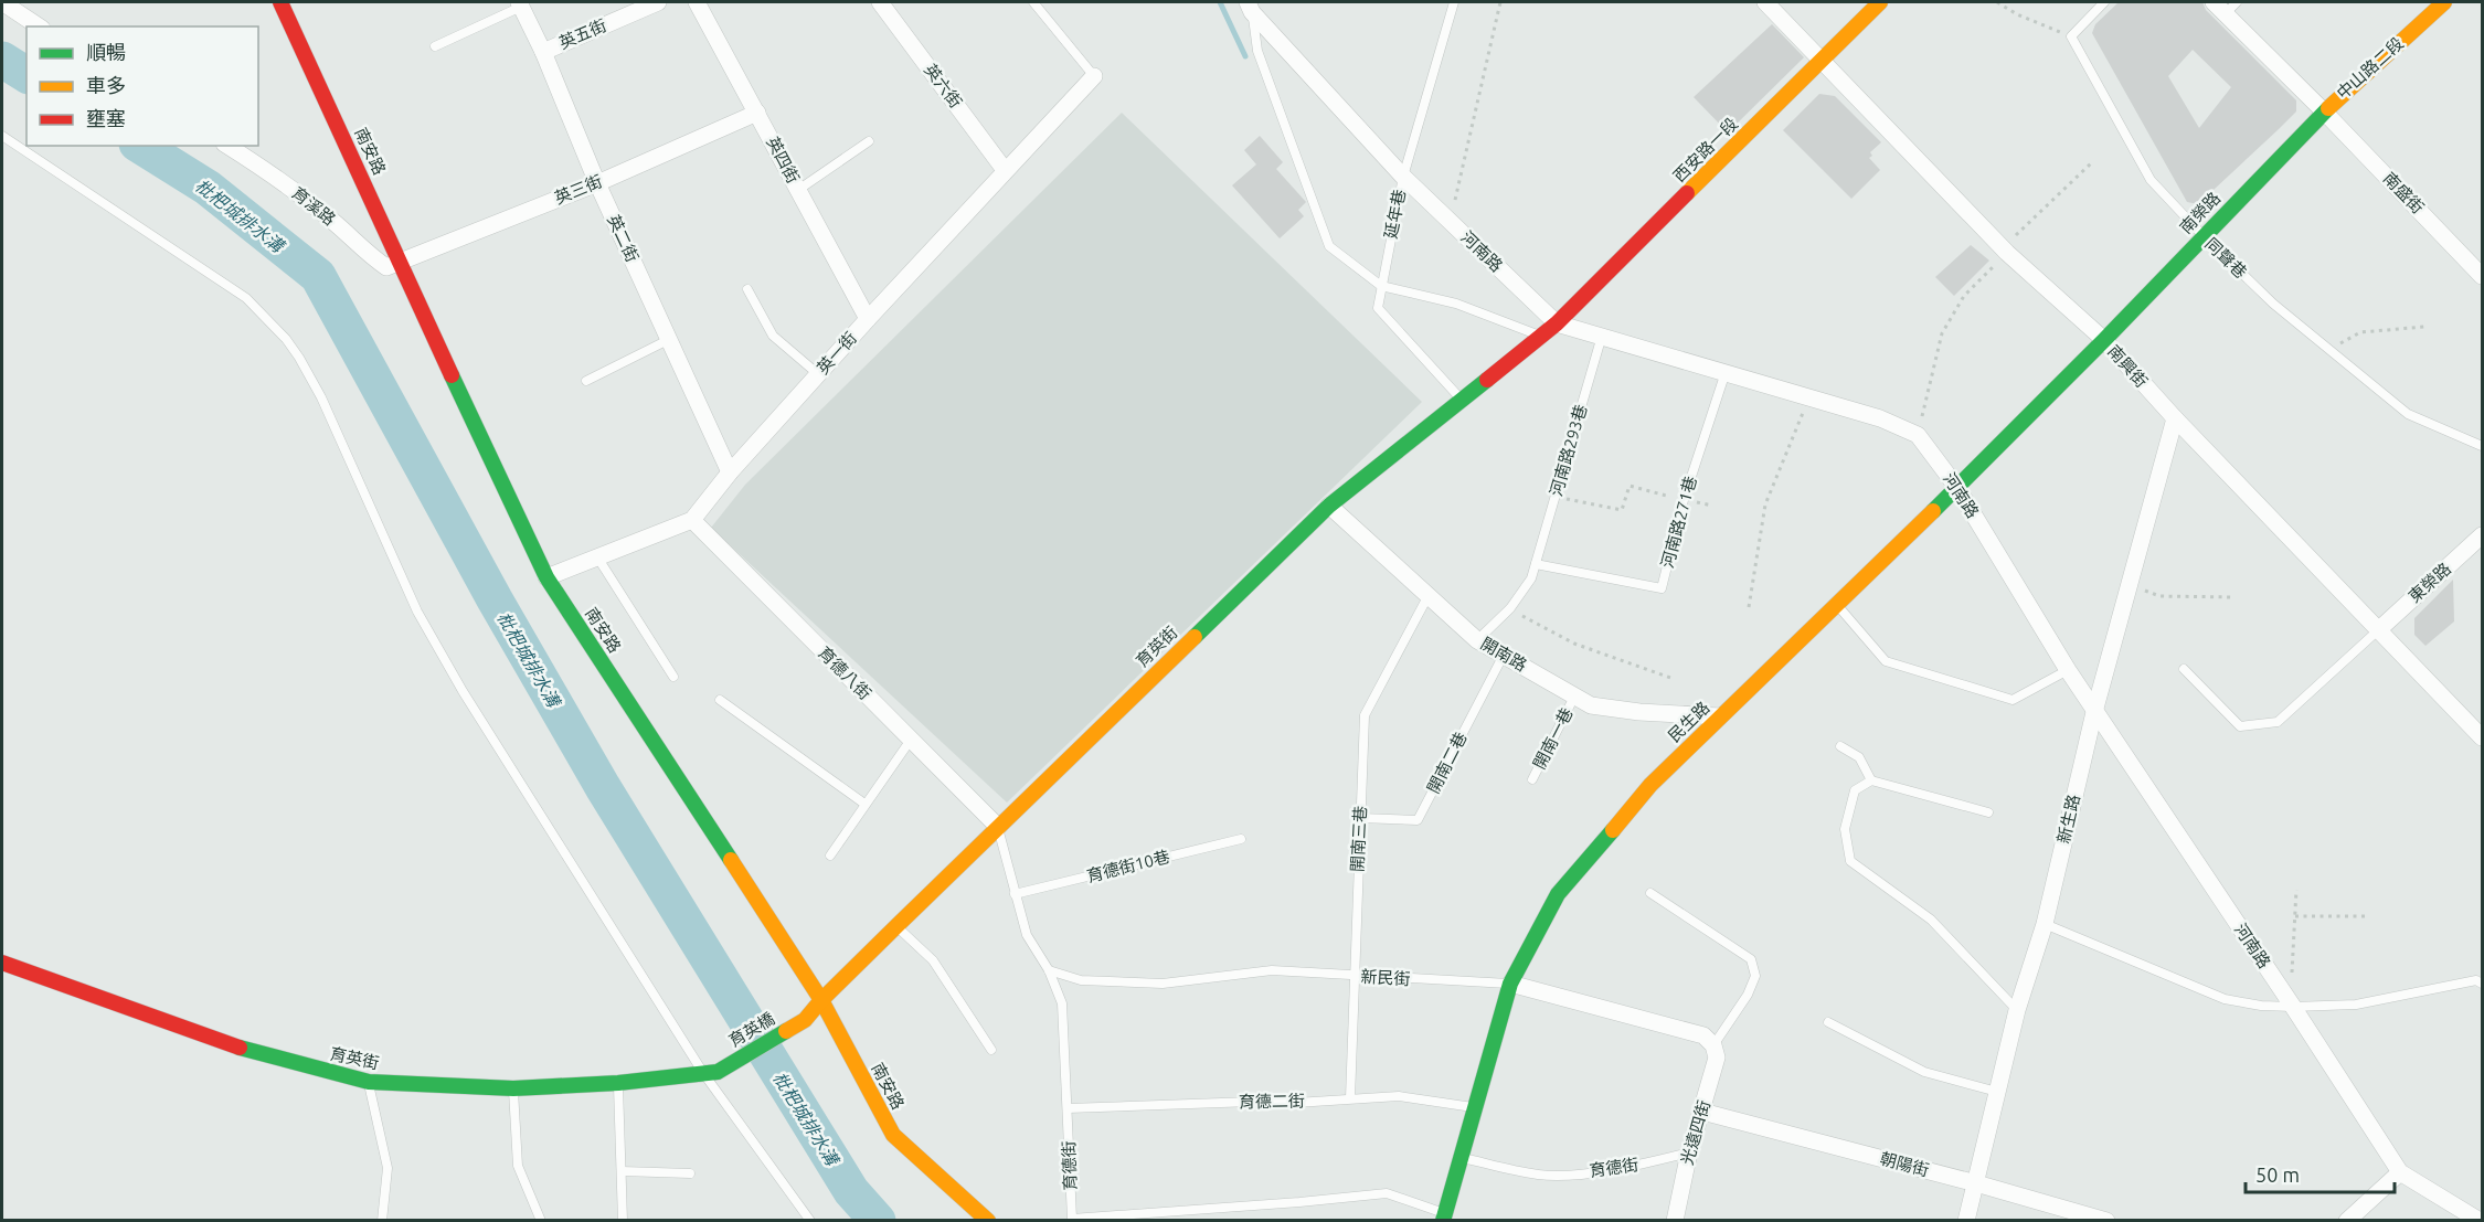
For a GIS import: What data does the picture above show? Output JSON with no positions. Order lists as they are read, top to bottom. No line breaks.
{"streets":{"street":["英五街","中山路二段","英六街","西安路一段","南安路","英四街","英三街","南盛街","育溪路","南榮路","英二街","河南路","英一街","南興街","東榮路","育英街","開南路","育德八街","民生路","新生路","新民街","育英橋","光遠四街","朝陽街"],"lane":["延年巷","同聲巷","河南路293巷","河南路271巷","開南一巷","開南二巷","開南三巷","育德街10巷","育德二街","育德街"]},"crossings":[["英五街","英二街"],["中山路二段","南盛街"],["中山路二段","南榮路"],["英六街","英一街"],["西安路一段","河南路"],["西安路一段","南興街"],["西安路一段","育英街"],["南安路","英三街"],["南安路","育溪路"],["南安路","英一街"],["南安路","育英街"],["英四街","英三街"],["英四街","英一街"],["英三街","育溪路"],["英三街","英二街"],["南盛街","南榮路"],["南榮路","同聲巷"],["南榮路","南興街"],["南榮路","民生路"],["延年巷","河南路"],["延年巷","育英街"],["英二街","英一街"],["河南路","河南路293巷"],["河南路","河南路271巷"],["河南路","育英街"],["河南路","民生路"],["河南路","新生路"],["英一街","育德八街"],["南興街","東榮路"],["南興街","民生路"],["南興街","新生路"],["河南路293巷","河南路271巷"],["河南路293巷","開南路"],["育英街","開南路"],["育英街","育德八街"],["育英街","育英橋"],["育英街","育德街"],["開南路","民生路"],["開南路","開南一巷"],["開南路","開南二巷"],["開南路","開南三巷"],["育德八街","育德街"],["民生路","新民街"],["民生路","育德二街"],["民生路","育德街"],["開南二巷","開南三巷"],["新生路","朝陽街"],["開南三巷","新民街"],["開南三巷","育德二街"],["育德街10巷","育德街"],["新民街","光遠四街"],["新民街","育德街"],["育德二街","育德街"],["光遠四街","朝陽街"],["光遠四街","育德街"]],"water":["枇杷城排水溝"],"legend":["順暢","車多","壅塞"],"scale_bar":"50 m"}
